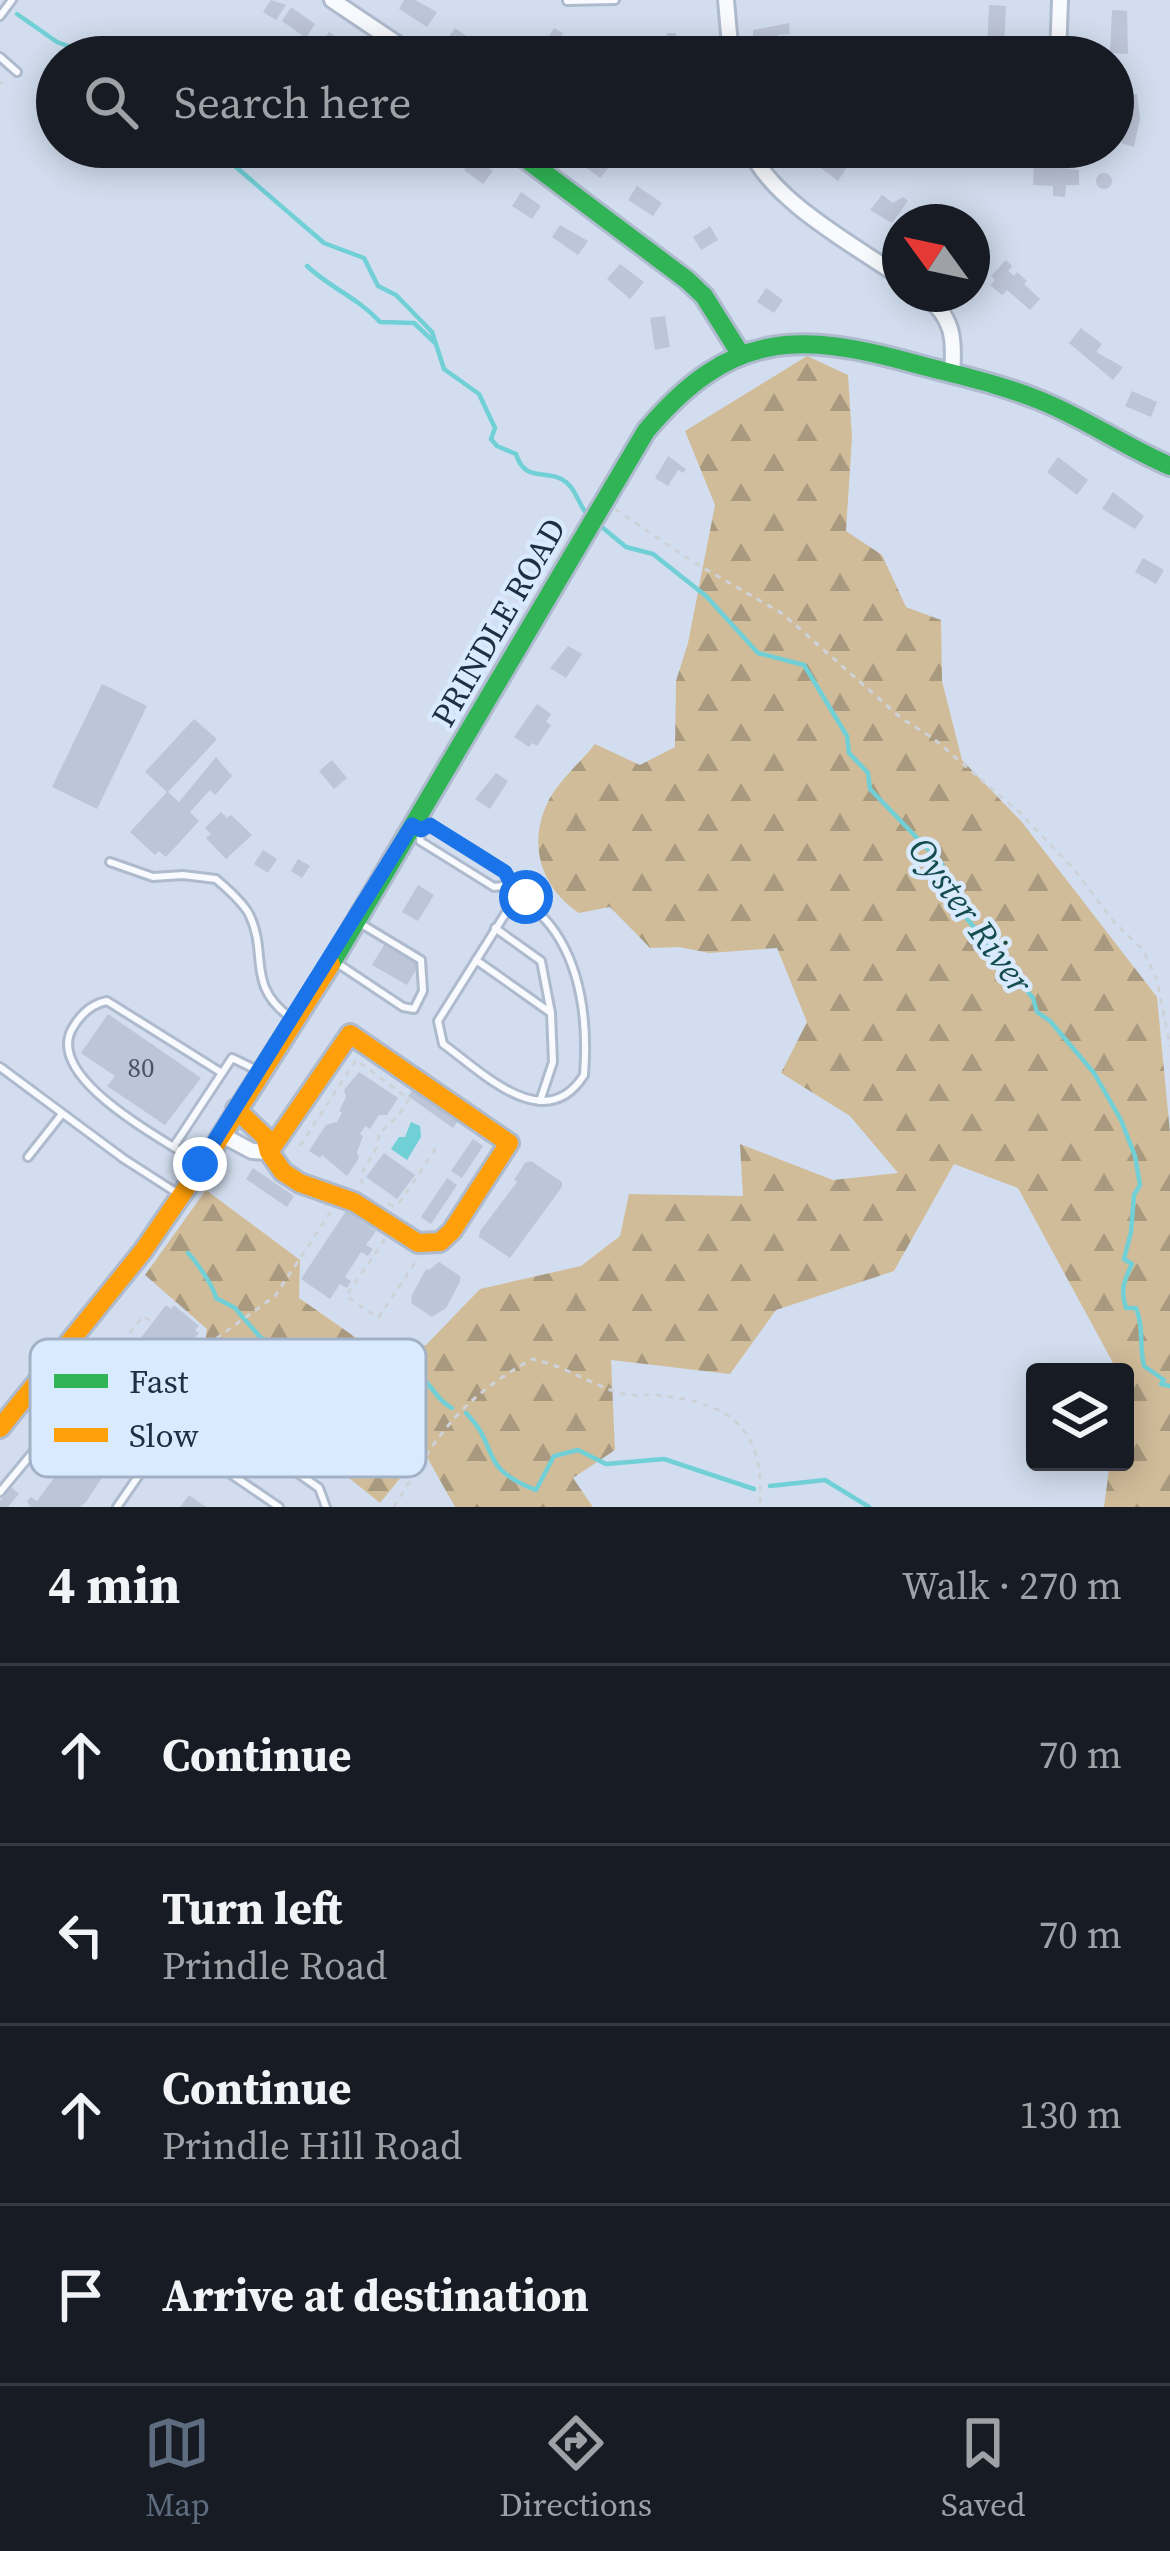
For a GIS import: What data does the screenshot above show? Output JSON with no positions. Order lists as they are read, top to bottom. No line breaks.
{"streets":{"street":["PRINDLE ROAD"]},"water":["Oyster River"],"house_numbers":["80"],"legend":["Fast","Slow"],"north":"top left","page":{"search":"Search here","heading":["4 min","Walk · 270 m"],"list":[["Continue","70 m"],["Turn left","Prindle Road","70 m"],["Continue","Prindle Hill Road","130 m"],"Arrive at destination"],"nav":["Map","Directions","Saved"]}}
